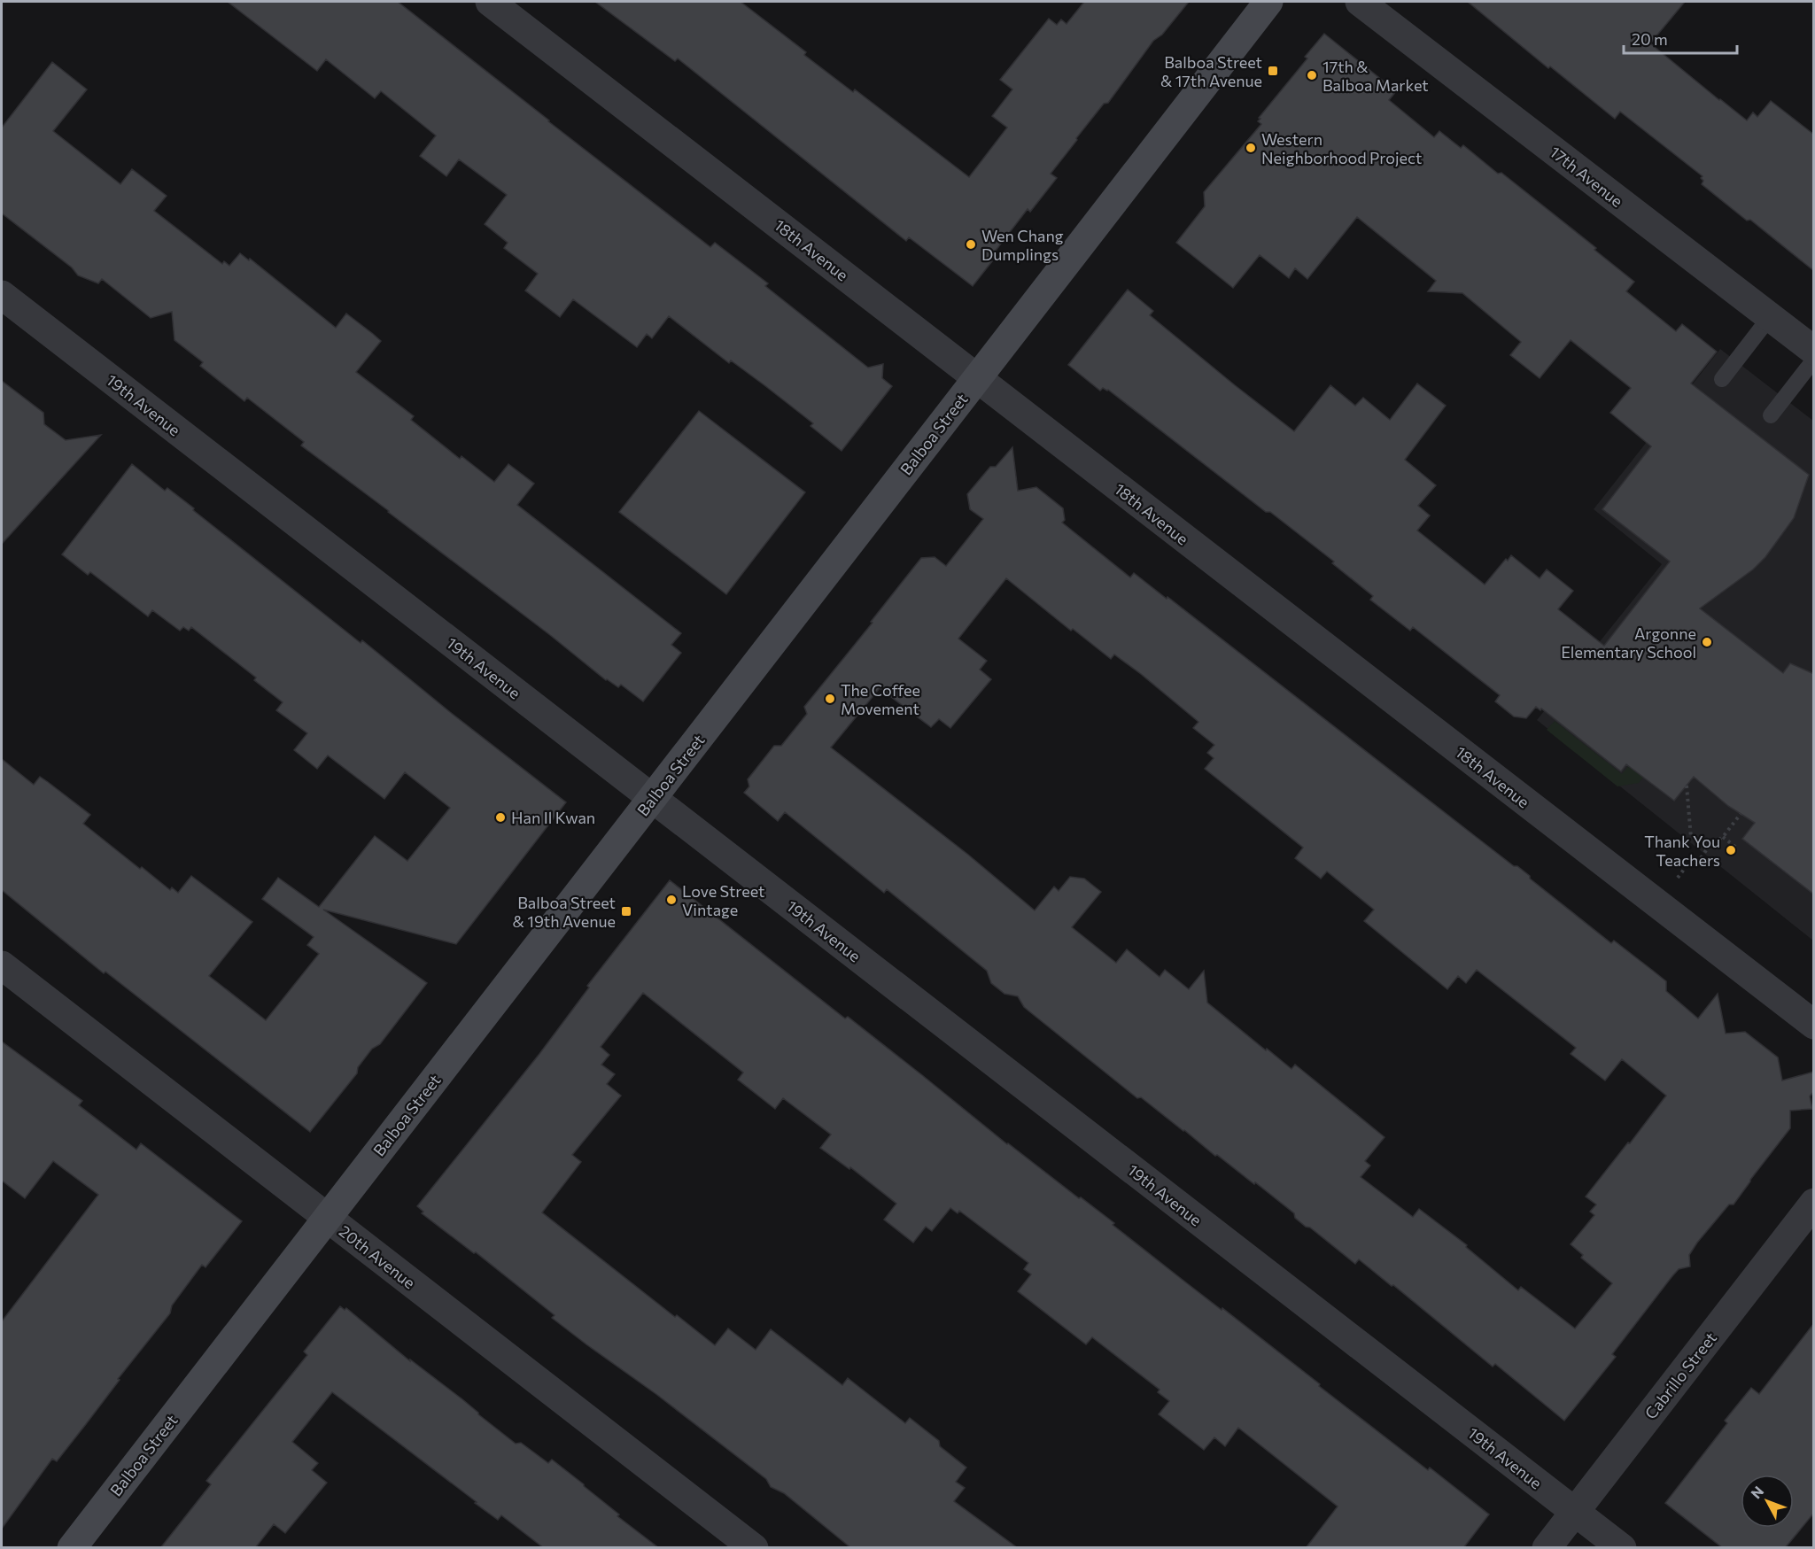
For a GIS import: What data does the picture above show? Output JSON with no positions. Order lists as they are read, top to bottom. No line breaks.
{"streets":{"street":["17th Avenue","18th Avenue","19th Avenue","Balboa Street","20th Avenue","Cabrillo Street"]},"crossings":[["18th Avenue","Balboa Street"],["19th Avenue","Balboa Street"],["19th Avenue","Cabrillo Street"],["Balboa Street","20th Avenue"]],"places":{"transit":["Balboa Street & 17th Avenue","Balboa Street & 19th Avenue"],"other":["17th & Balboa Market","Western Neighborhood Project","Wen Chang Dumplings","Argonne Elementary School","The Coffee Movement","Han Il Kwan","Thank You Teachers","Love Street Vintage"]},"scale_bar":"20 m","north":"top left"}
